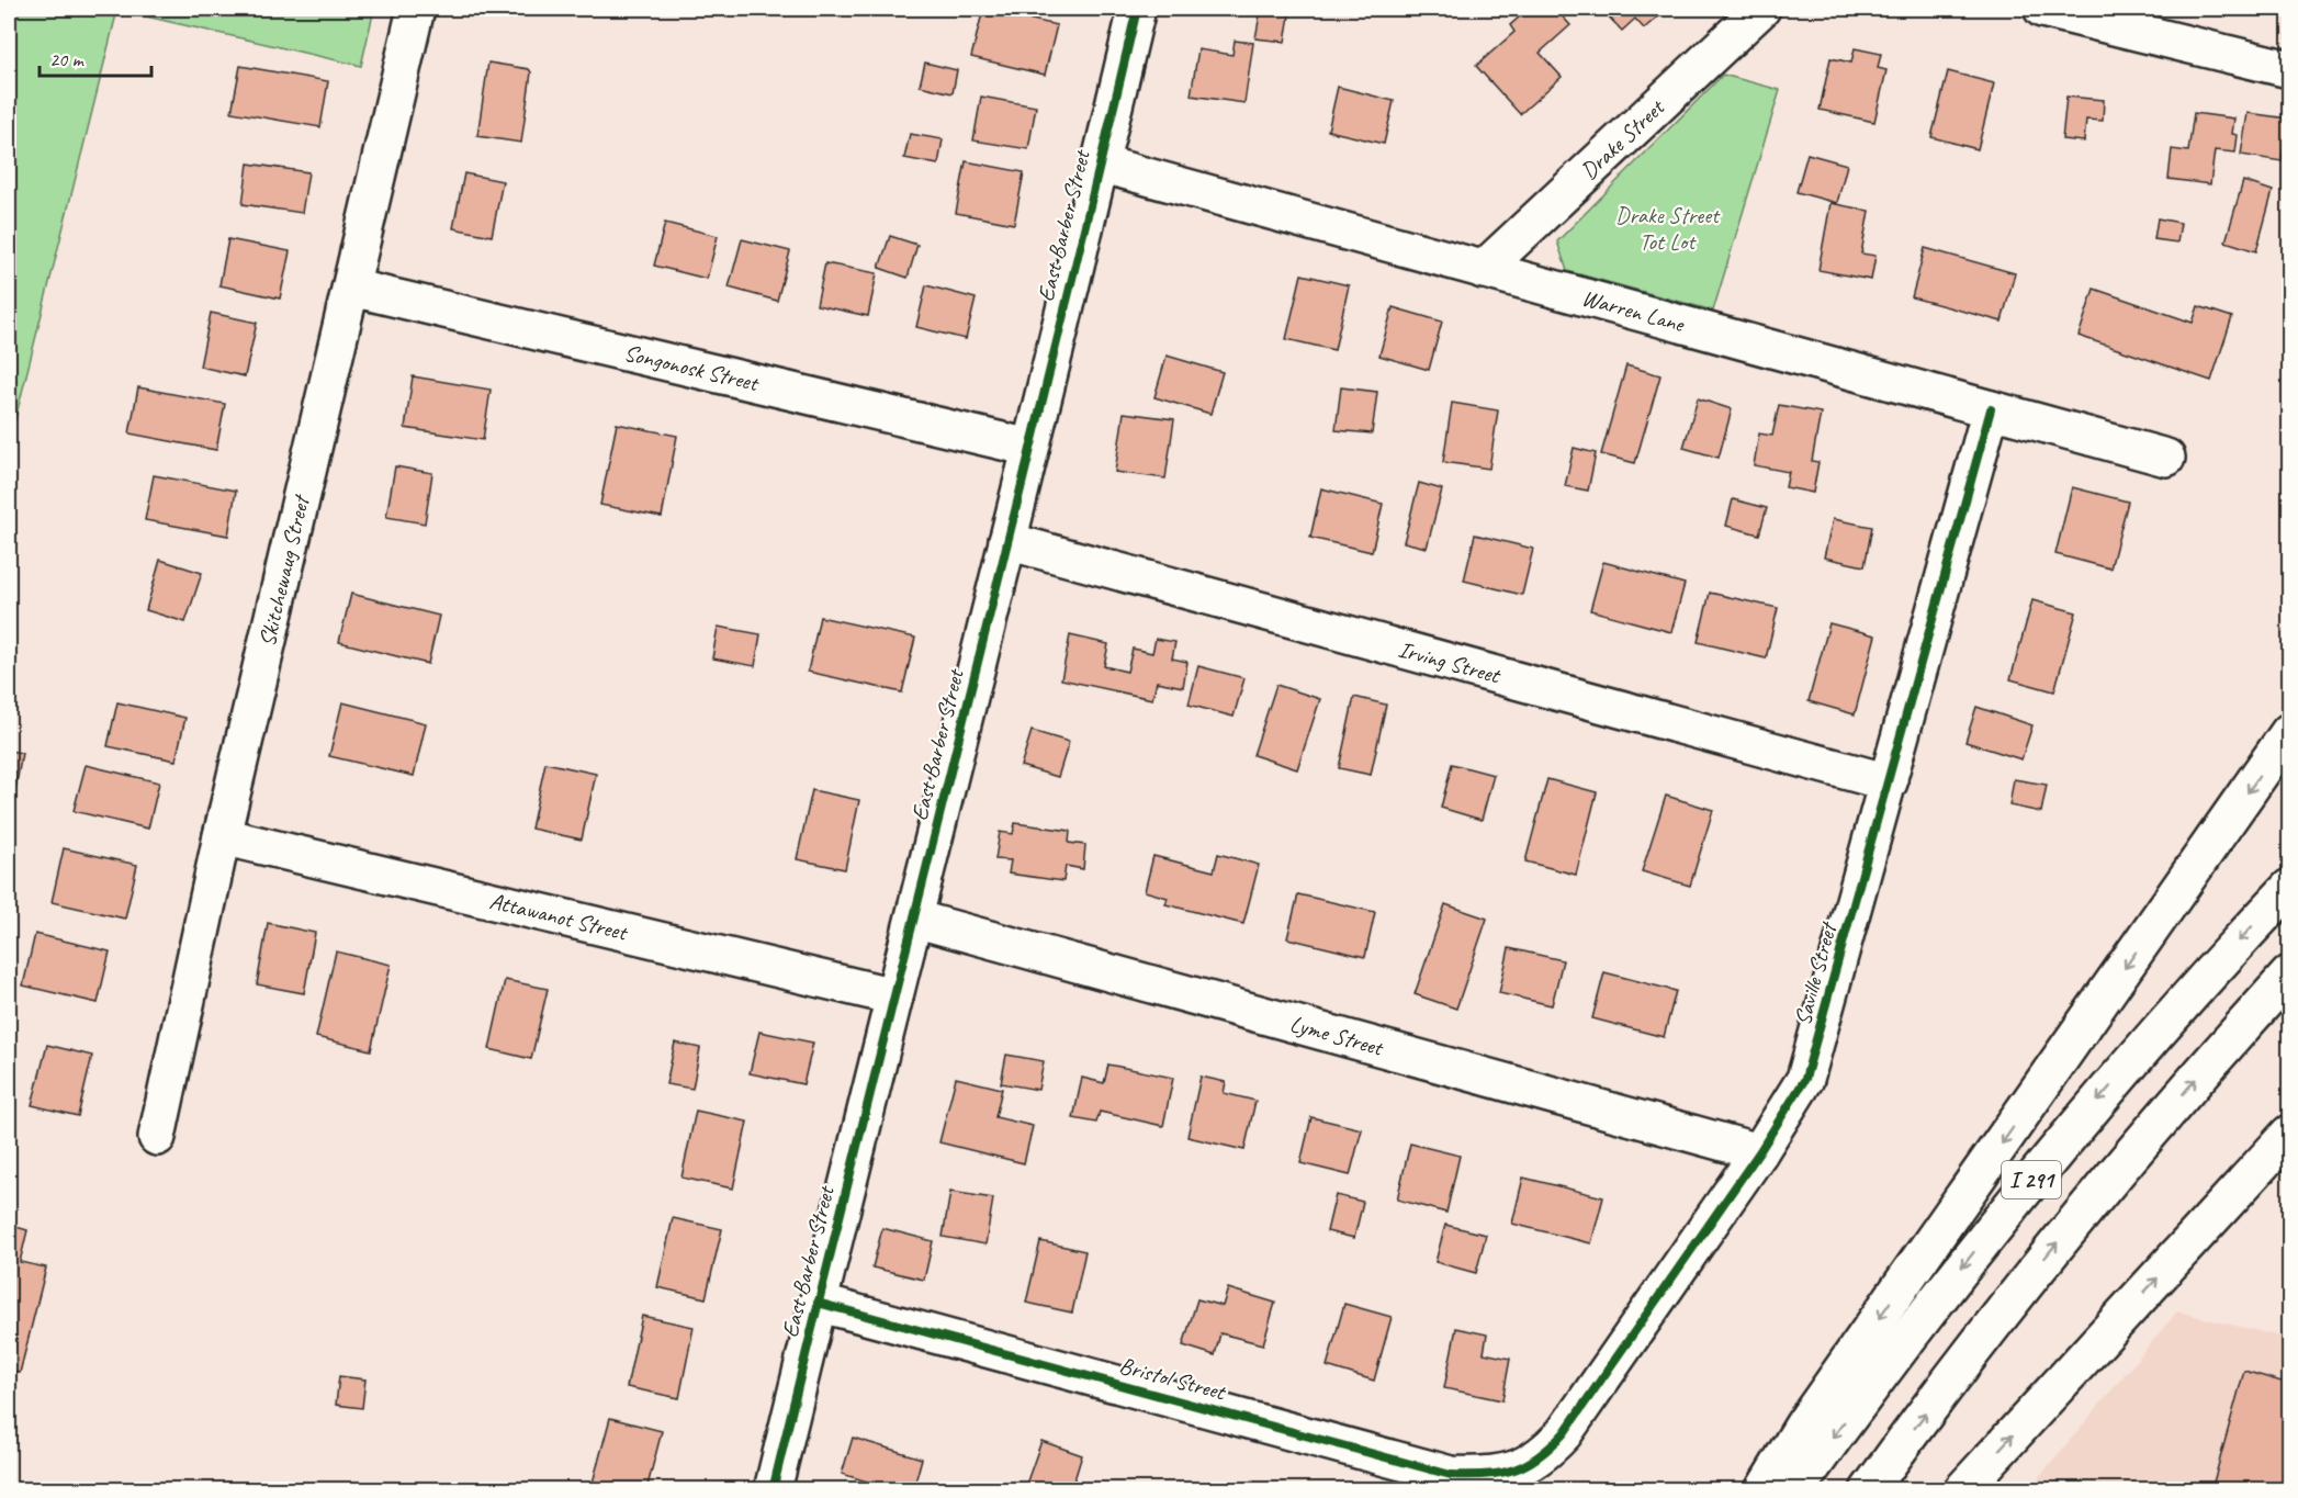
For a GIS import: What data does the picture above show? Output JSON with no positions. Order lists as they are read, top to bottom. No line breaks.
{"streets":{"main road":["Drake Street","East Barber Street","Warren Lane","Songonosk Street","Skitchewaug Street","Irving Street","Attawanot Street","Saville Street","Lyme Street","I 291","Bristol Street"]},"crossings":[["Drake Street","Warren Lane"],["East Barber Street","Warren Lane"],["East Barber Street","Songonosk Street"],["East Barber Street","Irving Street"],["East Barber Street","Attawanot Street"],["East Barber Street","Lyme Street"],["East Barber Street","Bristol Street"],["Warren Lane","Saville Street"],["Songonosk Street","Skitchewaug Street"],["Skitchewaug Street","Attawanot Street"],["Irving Street","Saville Street"],["Saville Street","Lyme Street"],["Saville Street","Bristol Street"]],"parks":["Drake Street Tot Lot"],"scale_bar":"20 m"}
